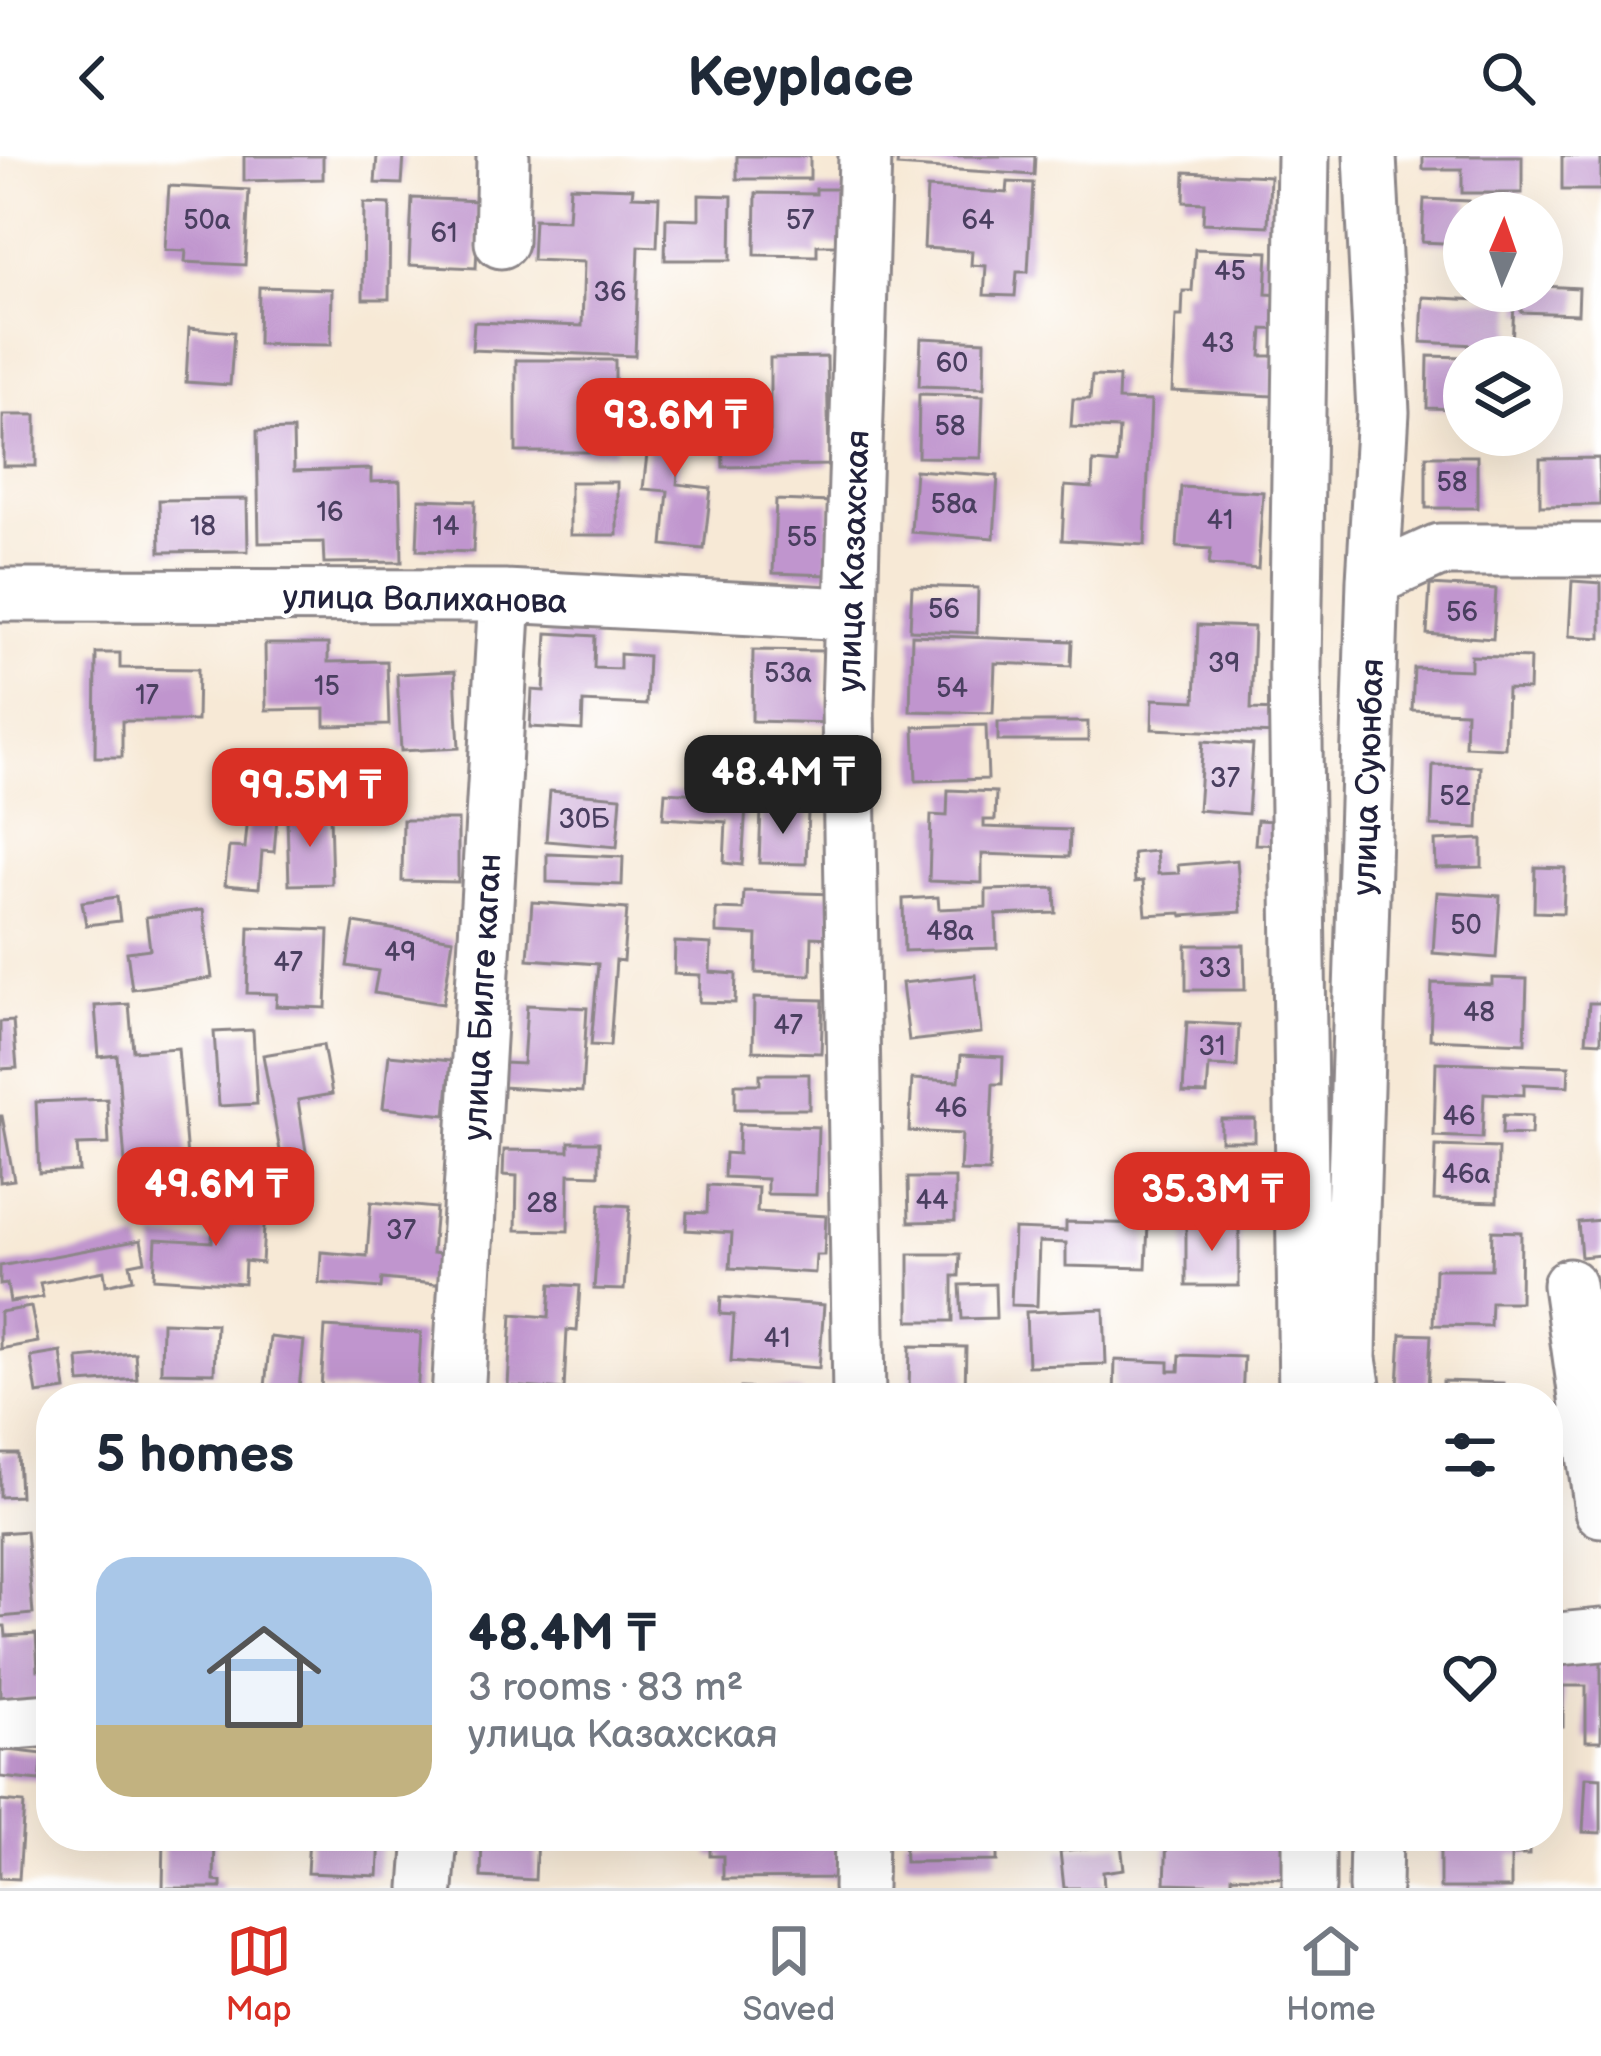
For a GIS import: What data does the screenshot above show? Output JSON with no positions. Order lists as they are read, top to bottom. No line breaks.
{"streets":{"street":["улица Казахская","улица Валиханова","улица Суюнбая","улица Билге каган"]},"crossings":[["улица Казахская","улица Валиханова"],["улица Валиханова","улица Билге каган"]],"house_numbers":["50а","57","64","61","45","36","43","60","58","58","58а","16","41","18","14","55","56","56","39","53а","15","54","17","37","52","30Б","50","48а","49","47","33","48","47","31","46","46","46а","44","28","37","41"],"north":"top","page":{"header":"Keyplace","price":["93.6M ₸","48.4M ₸","99.5M ₸","49.6M ₸","35.3M ₸"],"heading":"5 homes","list":[{"name":"48.4M ₸","note":"3 rooms · 83 m² · улица Казахская"}],"tabs":["Map","Saved","Home"]}}
